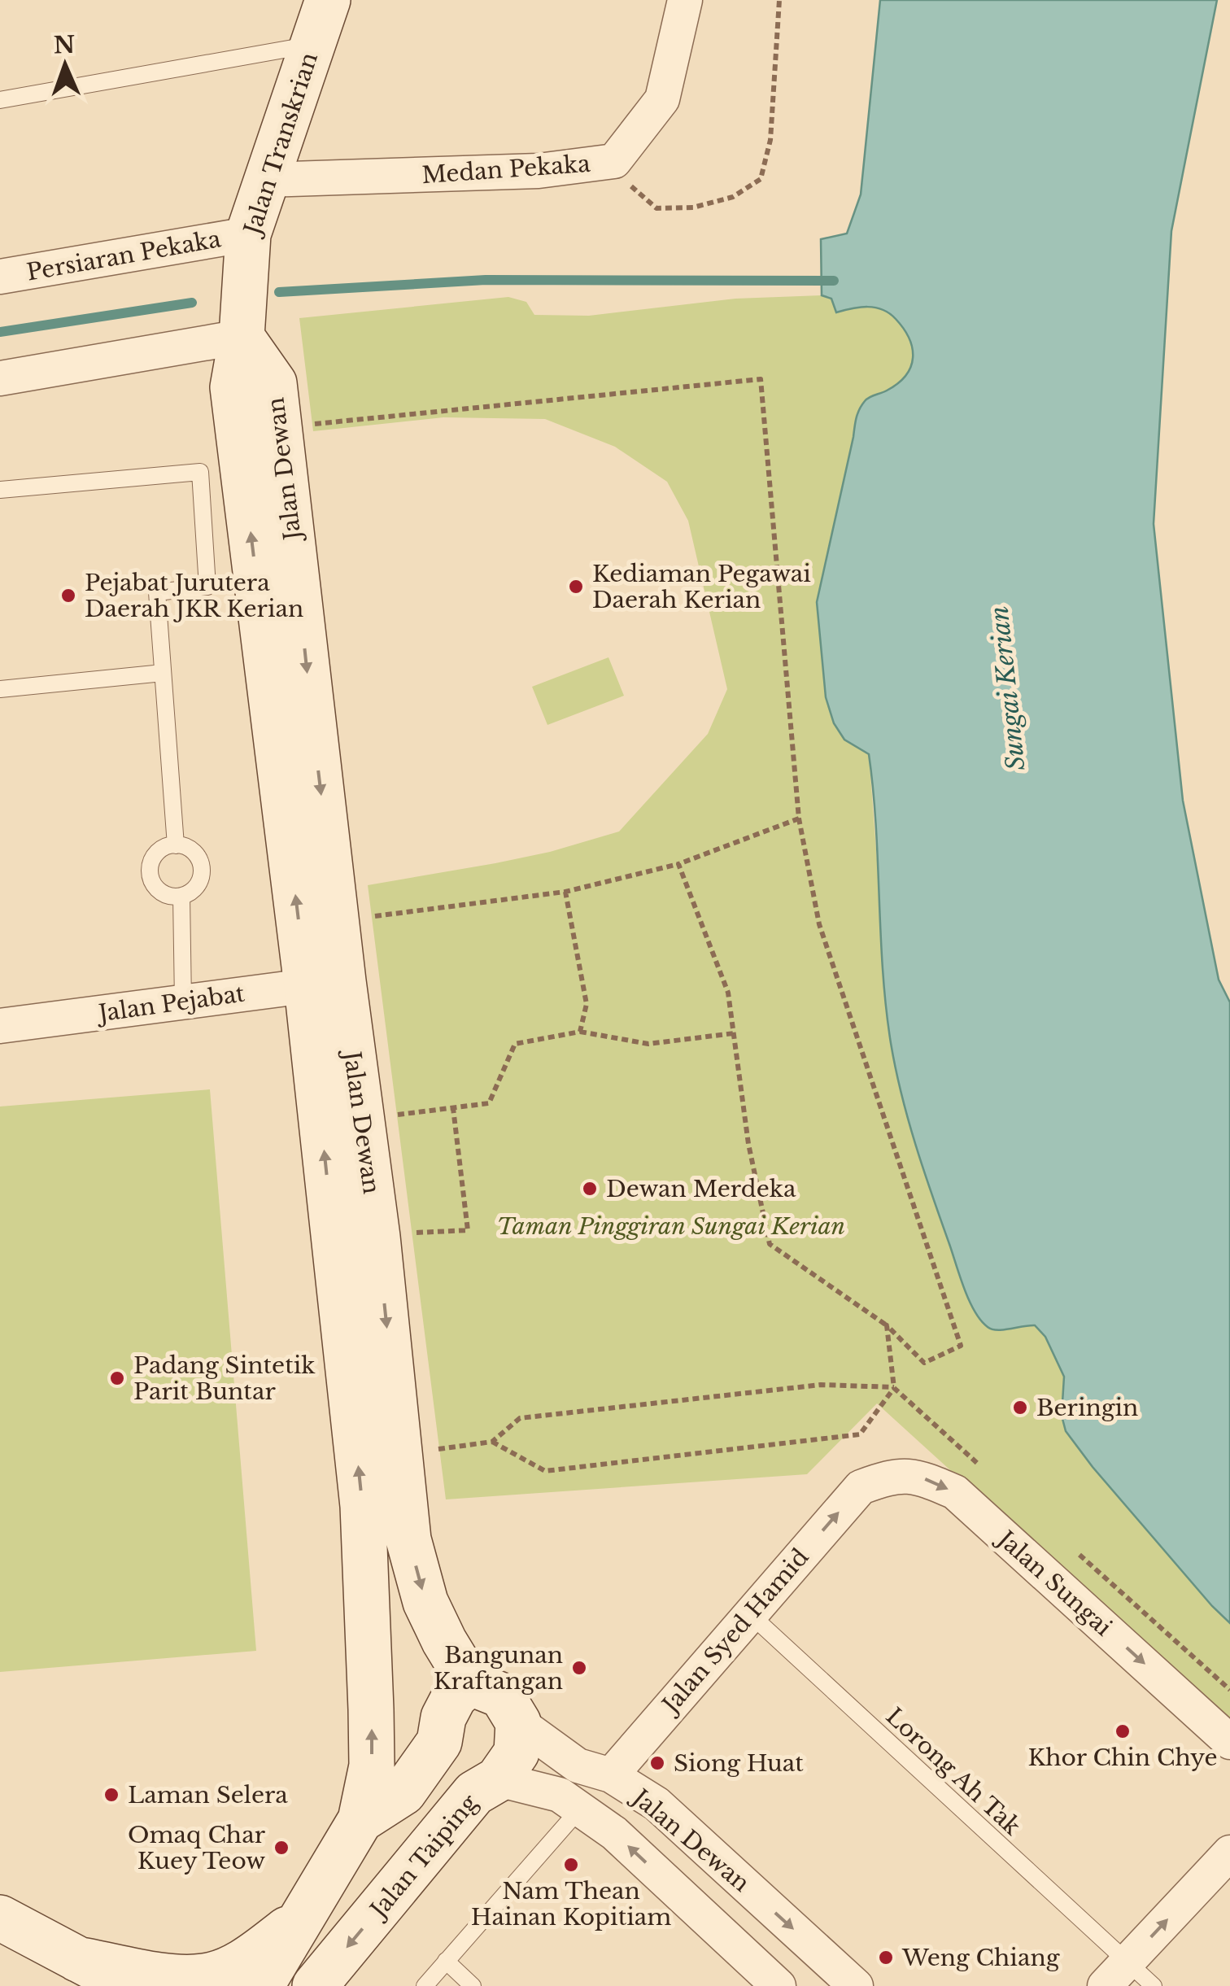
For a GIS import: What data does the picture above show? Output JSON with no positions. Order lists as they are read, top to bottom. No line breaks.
{"streets":{"main road":["Jalan Transkrian","Jalan Dewan","Jalan Taiping"],"street":["Medan Pekaka","Persiaran Pekaka","Jalan Pejabat","Jalan Sungai","Jalan Syed Hamid"],"lane":["Lorong Ah Tak"]},"crossings":[["Jalan Transkrian","Medan Pekaka"],["Jalan Transkrian","Persiaran Pekaka"],["Jalan Transkrian","Jalan Dewan"],["Jalan Dewan","Jalan Pejabat"],["Jalan Dewan","Jalan Syed Hamid"],["Jalan Dewan","Jalan Taiping"],["Jalan Sungai","Jalan Syed Hamid"],["Jalan Syed Hamid","Lorong Ah Tak"]],"one_way":["Jalan Sungai","Jalan Syed Hamid"],"water":["Sungai Kerian"],"parks":["Taman Pinggiran Sungai Kerian"],"places":["Kediaman Pegawai Daerah Kerian","Pejabat Jurutera Daerah JKR Kerian","Dewan Merdeka","Padang Sintetik Parit Buntar","Beringin","Bangunan Kraftangan","Khor Chin Chye","Siong Huat","Laman Selera","Omaq Char Kuey Teow","Nam Thean Hainan Kopitiam","Weng Chiang"],"north":"top"}
